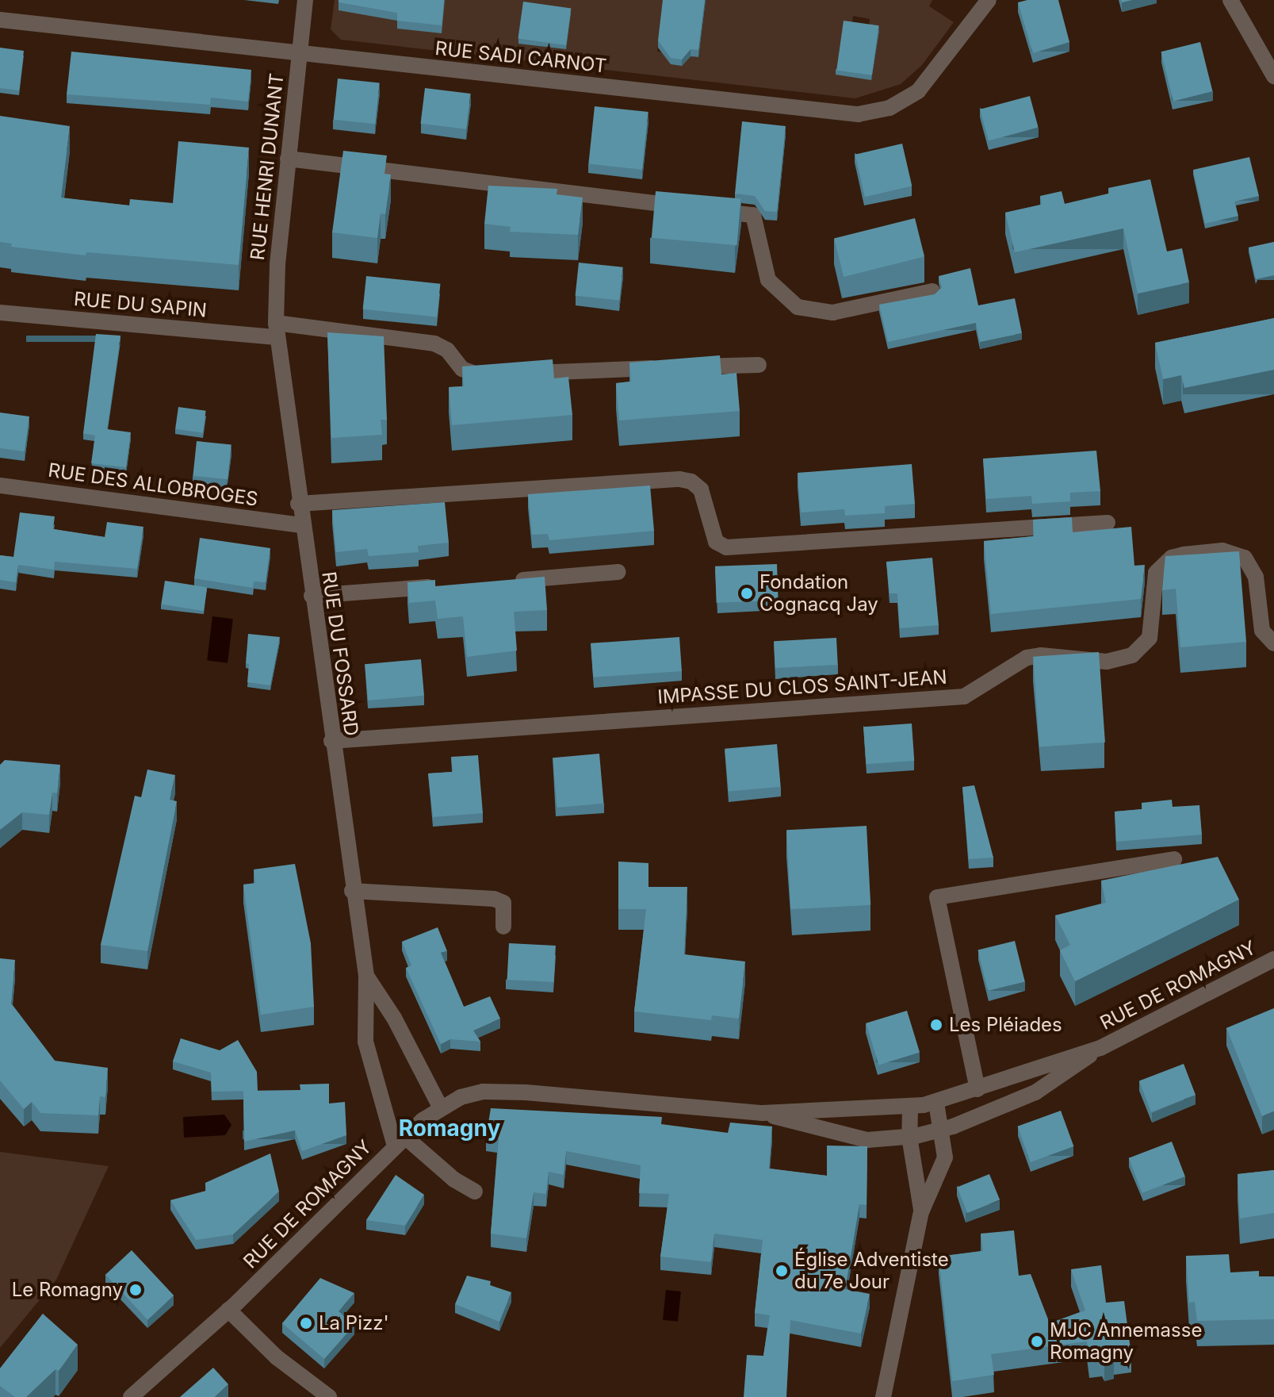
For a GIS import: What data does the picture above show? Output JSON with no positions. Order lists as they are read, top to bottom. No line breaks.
{"streets":{"street":["RUE SADI CARNOT","RUE HENRI DUNANT","RUE DU SAPIN","RUE DES ALLOBROGES","RUE DU FOSSARD","IMPASSE DU CLOS SAINT-JEAN","RUE DE ROMAGNY"]},"crossings":[["RUE SADI CARNOT","RUE HENRI DUNANT"],["RUE HENRI DUNANT","RUE DU SAPIN"],["RUE HENRI DUNANT","RUE DU FOSSARD"],["RUE DU SAPIN","RUE DU FOSSARD"],["RUE DES ALLOBROGES","RUE DU FOSSARD"],["RUE DU FOSSARD","IMPASSE DU CLOS SAINT-JEAN"],["RUE DU FOSSARD","RUE DE ROMAGNY"]],"districts":["Romagny"],"places":["Fondation Cognacq Jay","Les Pléiades","Église Adventiste du 7e Jour","Le Romagny","La Pizz'","MJC Annemasse Romagny"]}
